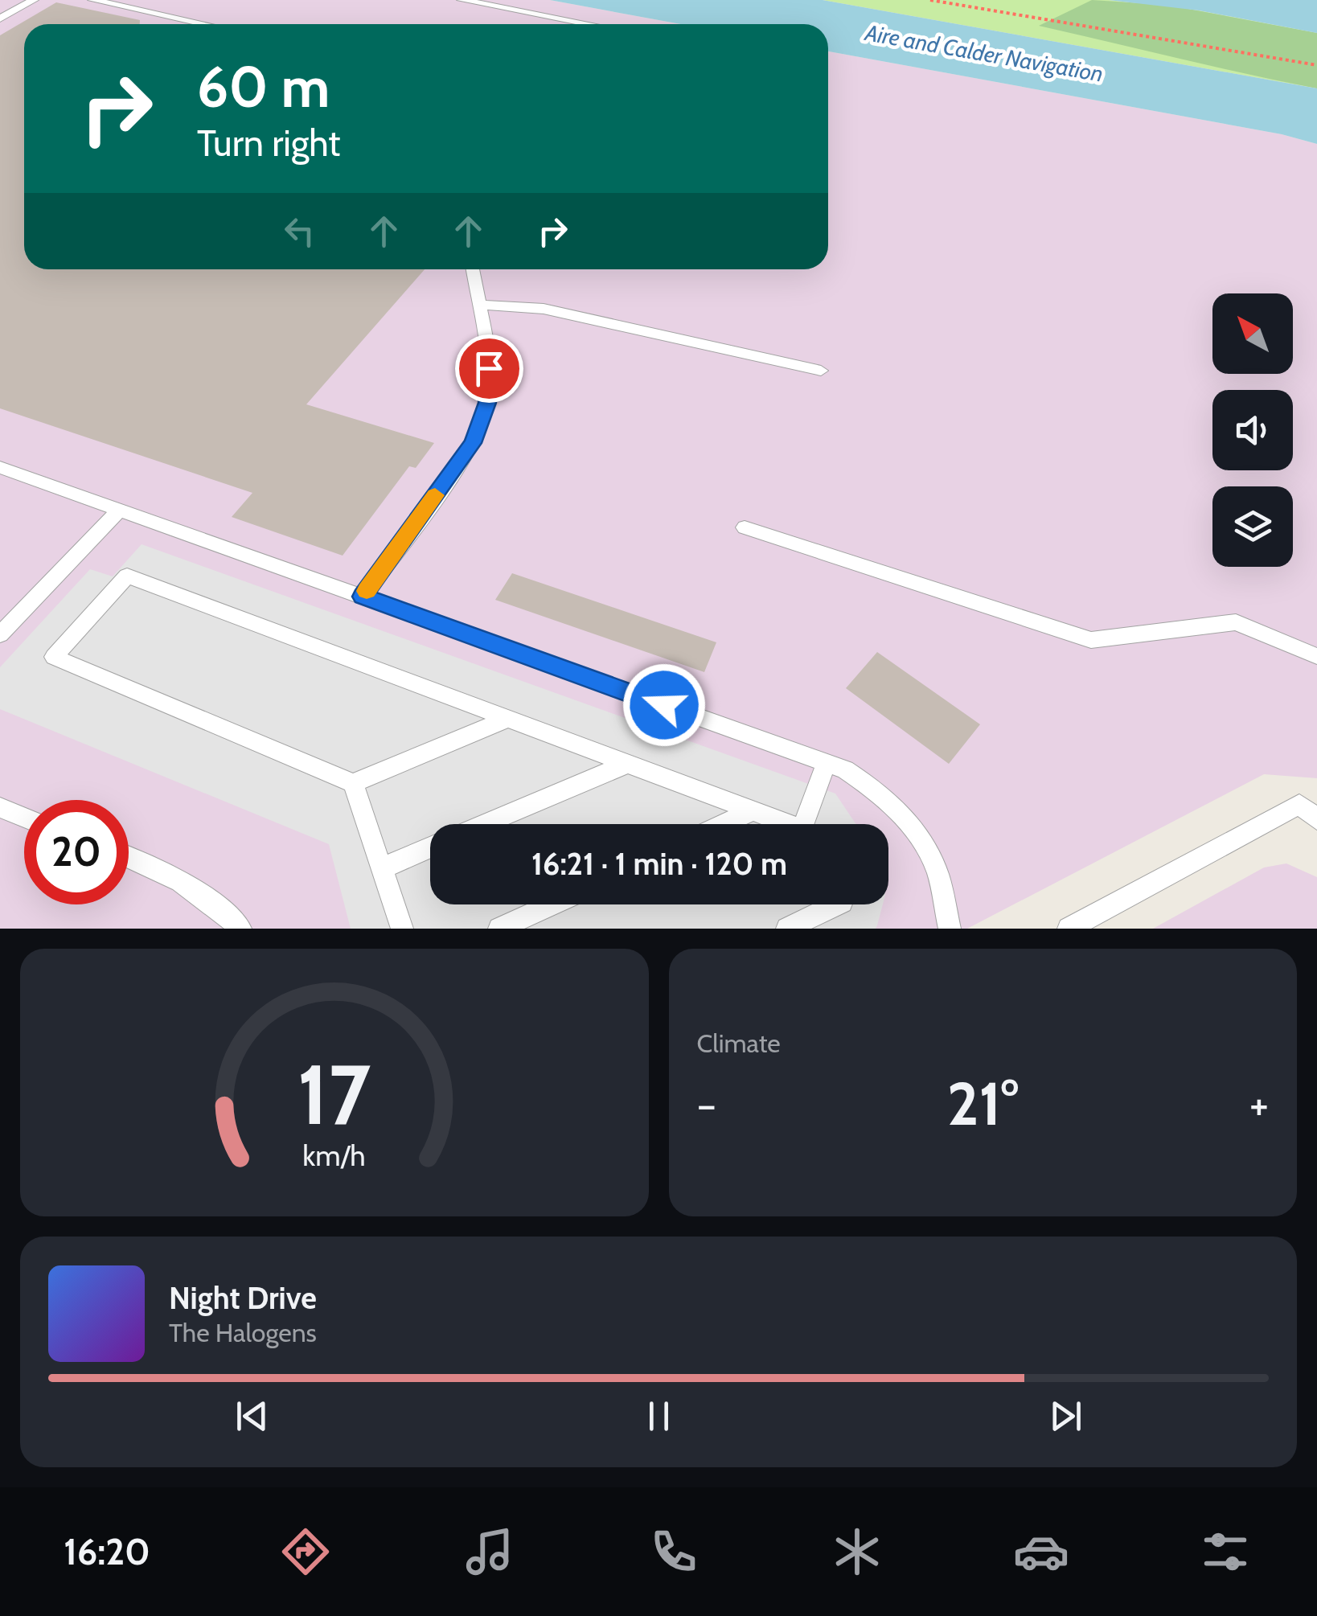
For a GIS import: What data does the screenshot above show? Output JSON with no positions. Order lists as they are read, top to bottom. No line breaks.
{"water":["Aire and Calder Navigation"],"north":"top left","page":{"turn":["60 m","Turn right"],"limit":"20","trip":"16:21 · 1 min · 120 m","tile":"Climate","heat":["−","21°","+"],"song":["Night Drive","The Halogens"],"tabs":"16:20","gauge":["17","km/h"]}}
